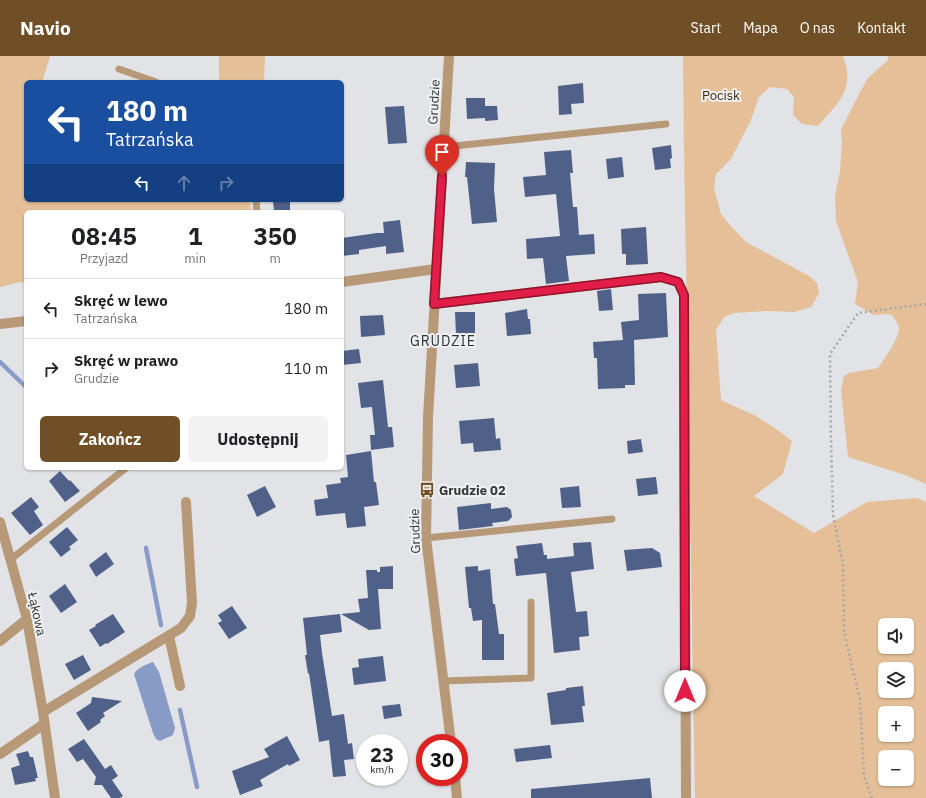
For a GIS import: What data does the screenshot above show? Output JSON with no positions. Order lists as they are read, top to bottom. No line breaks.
{"streets":{"street":["Grudzie","Łąkowa"]},"districts":["GRUDZIE"],"parks":["Pocisk"],"places":{"bus stop":["Grudzie 02"]},"page":{"header":"Navio","nav":["Start","Mapa","O nas","Kontakt"],"turn":["180 m","Tatrzańska"],"eta":["08:45","Przyjazd","1","min","350","m"],"list":[{"name":"Skręć w lewo","note":"Tatrzańska","value":"180 m"},{"name":"Skręć w prawo","note":"Grudzie","value":"110 m"}],"buttons":["Zakończ","Udostępnij"],"map_buttons":["+","−"],"speed":"23 km/h","limit":"30"}}
